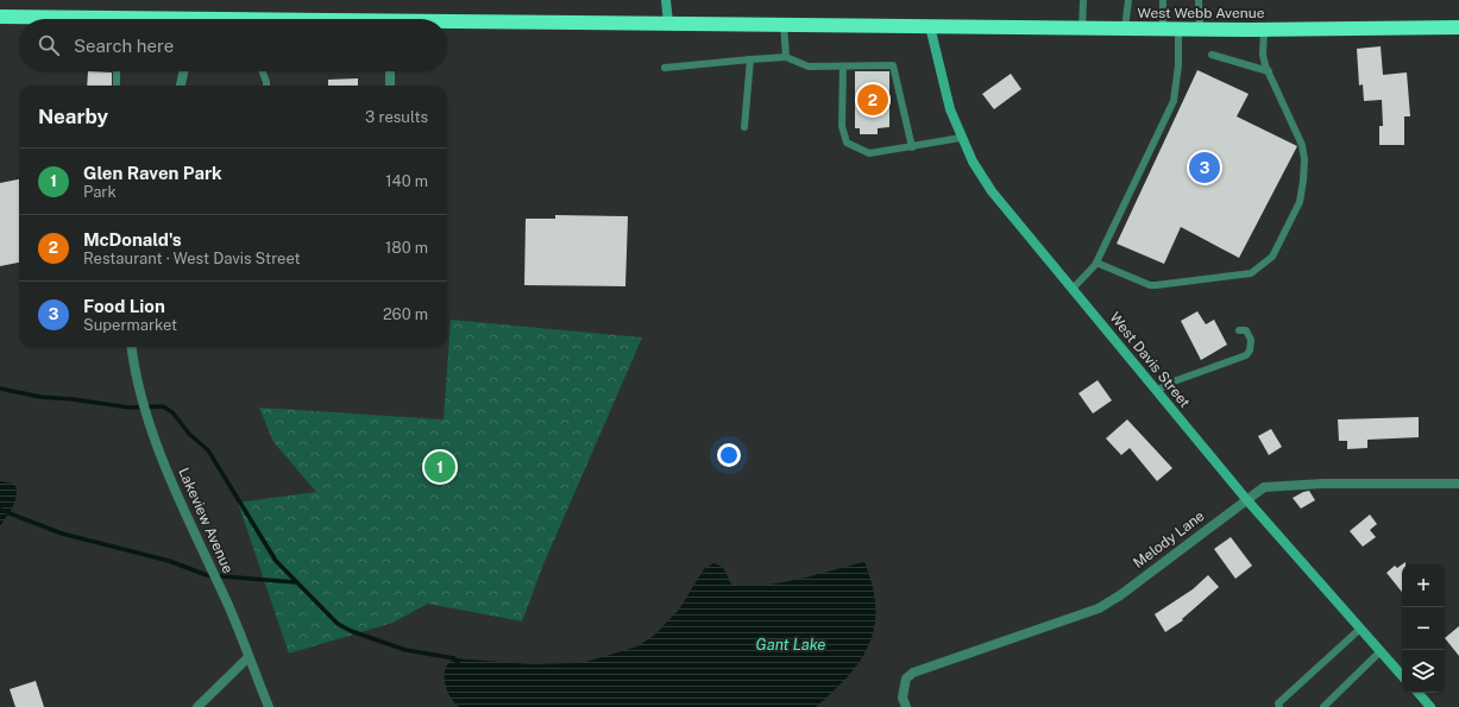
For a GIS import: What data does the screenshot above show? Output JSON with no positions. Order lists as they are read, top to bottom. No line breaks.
{"streets":{"highway":["West Webb Avenue"],"street":["West Davis Street","Lakeview Avenue","Melody Lane"]},"crossings":[["West Webb Avenue","West Davis Street"],["West Davis Street","Melody Lane"]],"water":["Gant Lake"],"page":{"search":"Search here","pins":["2","3","1"],"heading":["Nearby","3 results"],"list":[{"mark":"1","name":"Glen Raven Park","note":"Park","value":"140 m"},{"mark":"2","name":"McDonald's","note":"Restaurant · West Davis Street","value":"180 m"},{"mark":"3","name":"Food Lion","note":"Supermarket","value":"260 m"}],"map_buttons":["+","−"]}}
